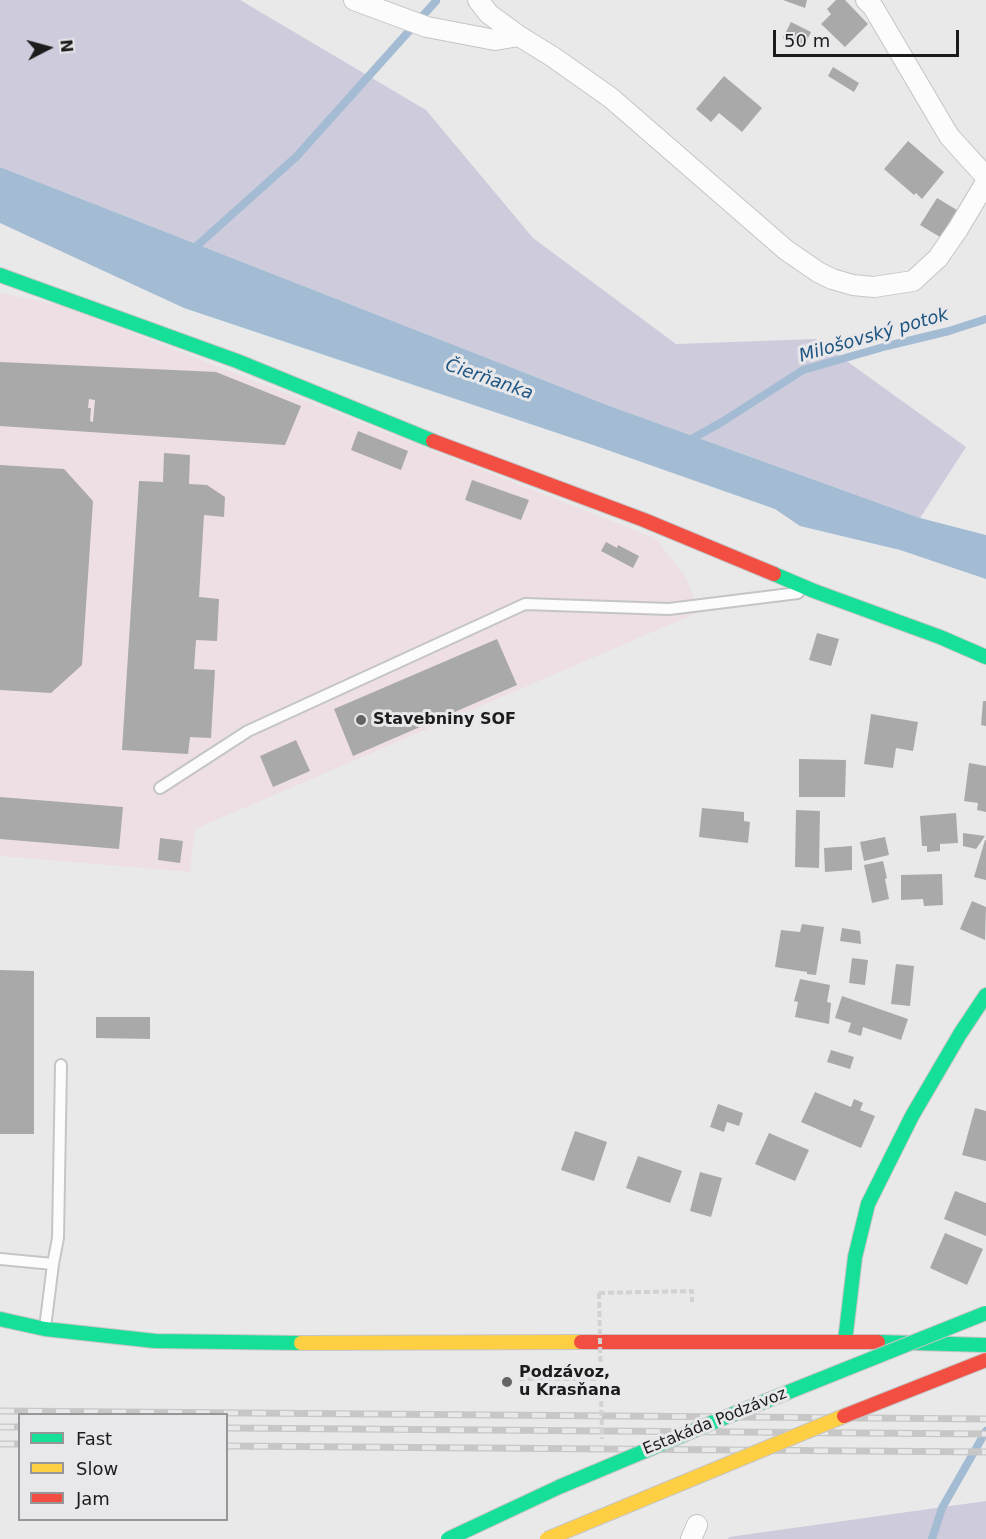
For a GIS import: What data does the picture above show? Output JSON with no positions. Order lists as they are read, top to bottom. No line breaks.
{"streets":{"main road":["Estakáda Podzávoz"]},"water":["Milošovský potok","Čierňanka"],"places":["Stavebniny SOF","Podzávoz, u Krasňana"],"legend":["Fast","Slow","Jam"],"scale_bar":"50 m","north":"right"}
